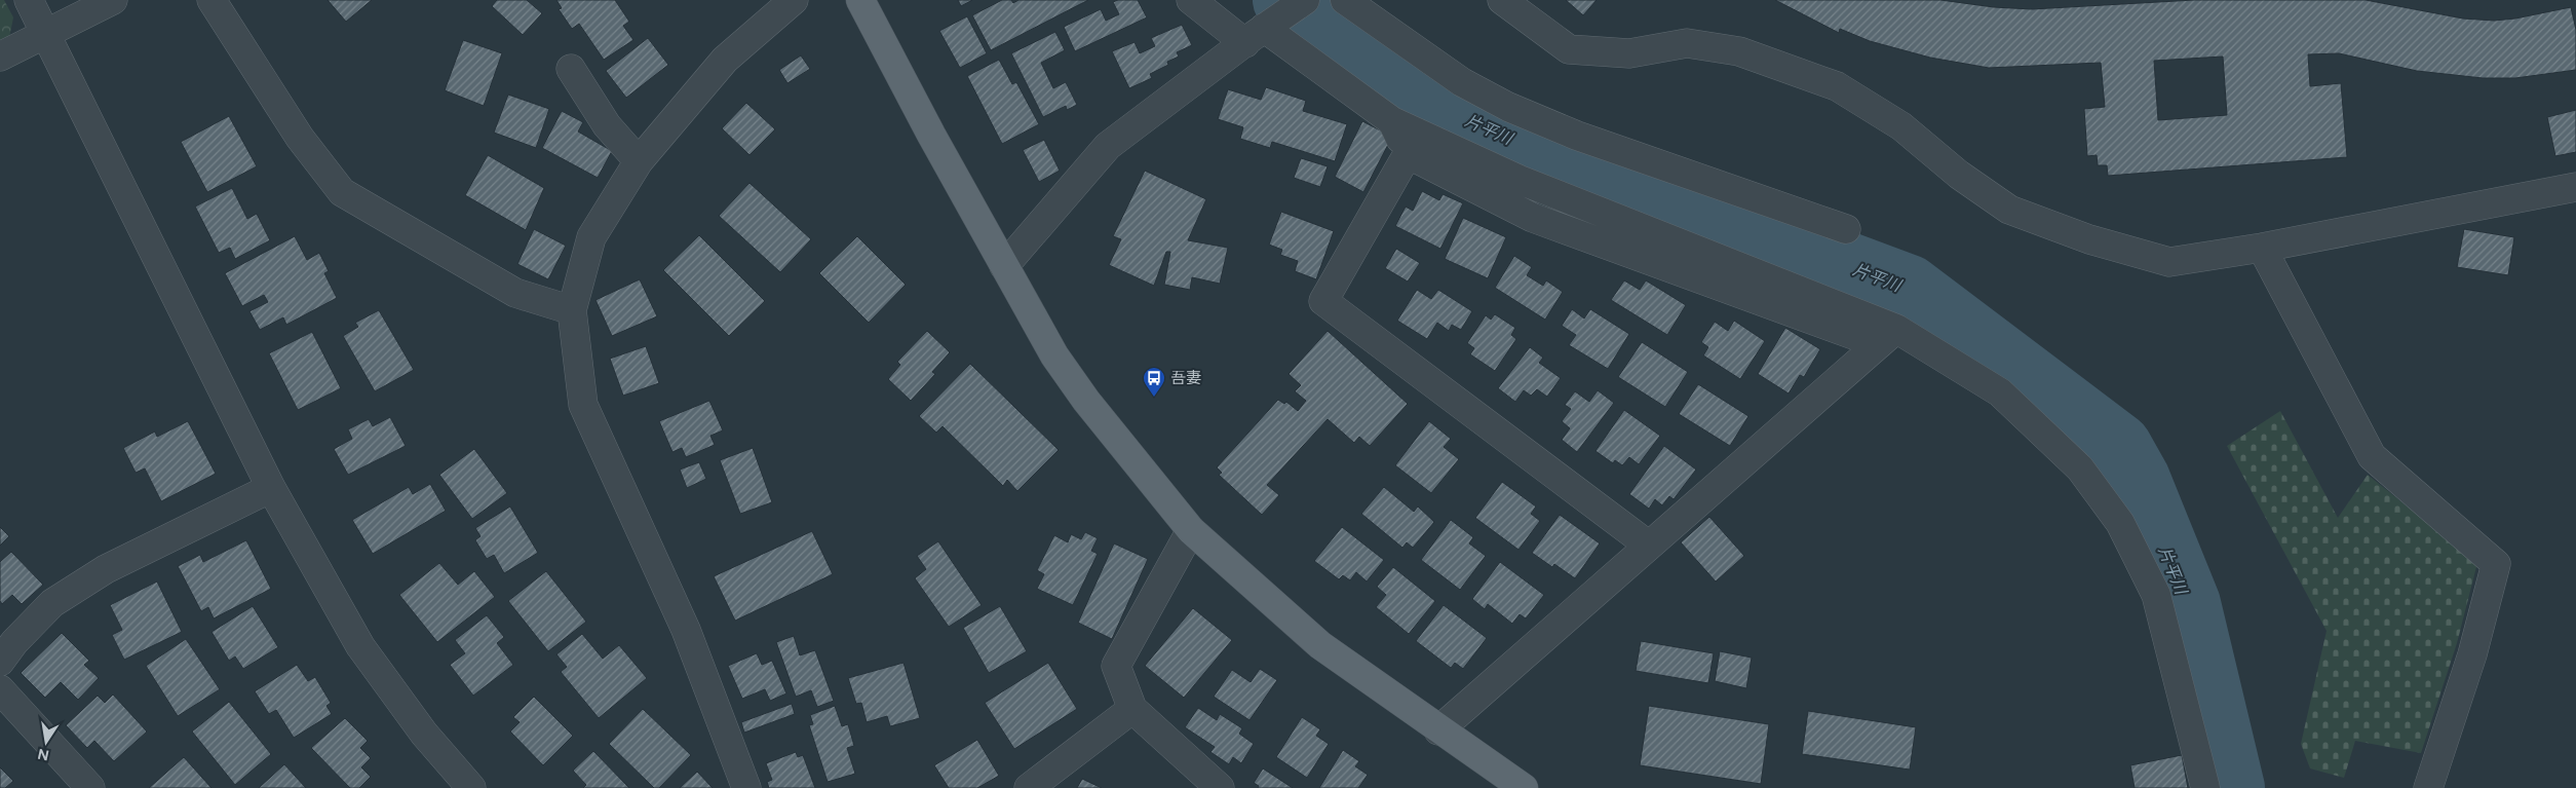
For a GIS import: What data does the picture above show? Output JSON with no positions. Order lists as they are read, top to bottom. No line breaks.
{"water":["片平川"],"places":{"bus stop":["吾妻"]},"north":"bottom"}
